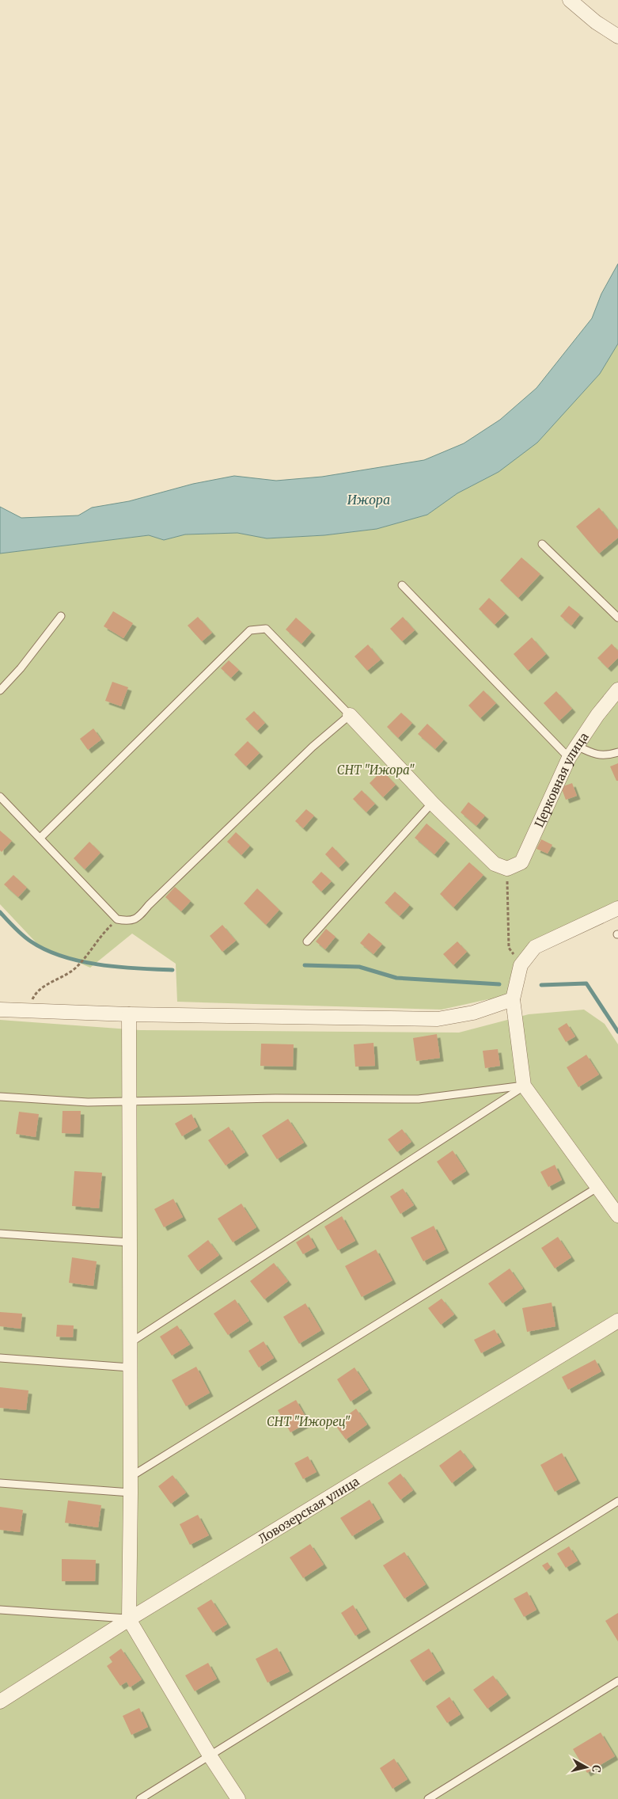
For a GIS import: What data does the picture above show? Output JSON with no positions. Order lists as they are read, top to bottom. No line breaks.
{"streets":{"street":["Церковная улица","Ловозерская улица"]},"water":["Ижора"],"parks":["СНТ \"Ижора\"","СНТ \"Ижорец\""],"north":"right"}
